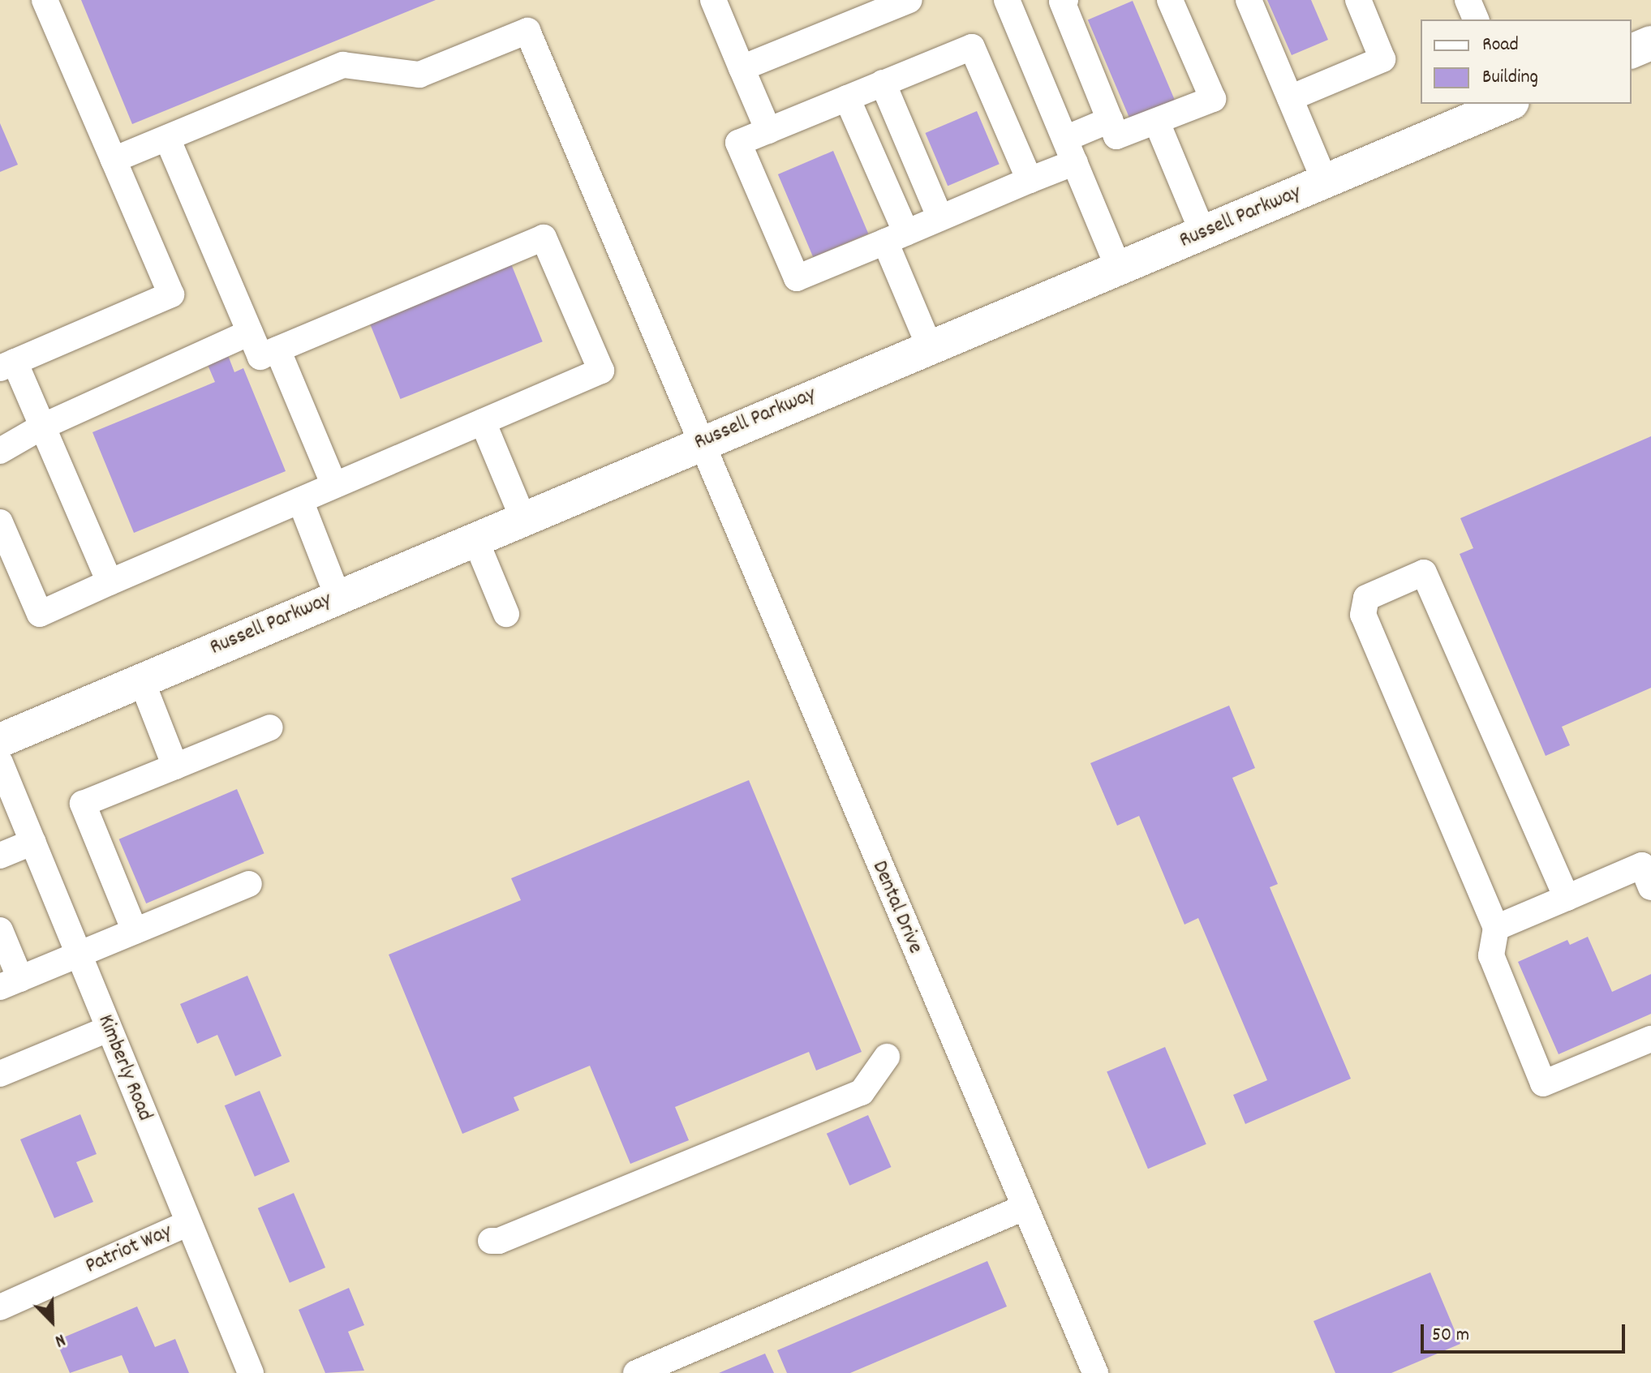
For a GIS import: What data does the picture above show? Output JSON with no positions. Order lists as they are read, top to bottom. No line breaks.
{"streets":{"main road":["Russell Parkway"],"street":["Dental Drive","Kimberly Road","Patriot Way"]},"crossings":[["Russell Parkway","Dental Drive"],["Kimberly Road","Patriot Way"]],"legend":["Road","Building"],"scale_bar":"50 m","north":"bottom right"}
